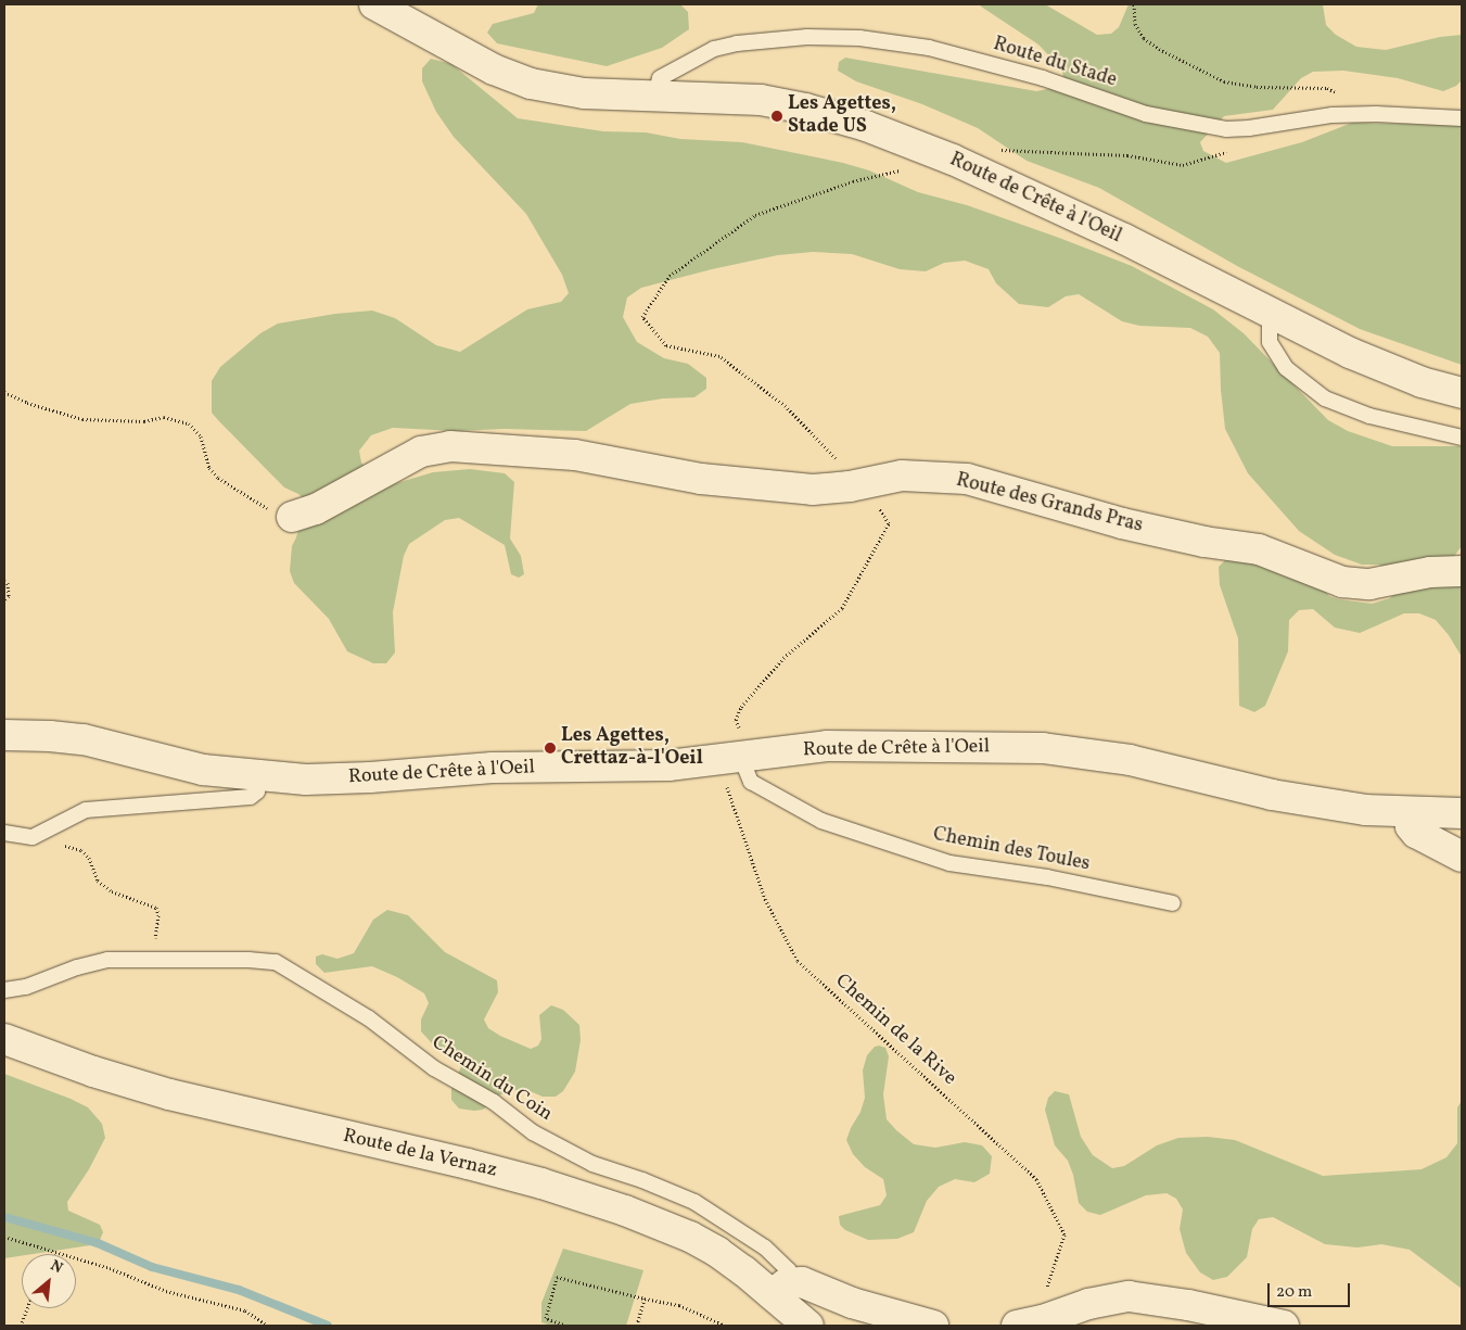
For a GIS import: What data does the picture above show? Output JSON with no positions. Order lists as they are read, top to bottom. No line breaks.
{"streets":{"street":["Route de Crête à l'Oeil","Route des Grands Pras","Route de la Vernaz"],"lane":["Route du Stade","Chemin des Toules","Chemin du Coin"],"path":["Chemin de la Rive"]},"crossings":[["Route du Stade","Route de Crête à l'Oeil"],["Route de Crête à l'Oeil","Chemin des Toules"],["Route de Crête à l'Oeil","Chemin de la Rive"],["Chemin des Toules","Chemin de la Rive"],["Chemin du Coin","Route de la Vernaz"]],"places":["Les Agettes, Stade US","Les Agettes, Crettaz-à-l'Oeil"],"scale_bar":"20 m","north":"top right"}
